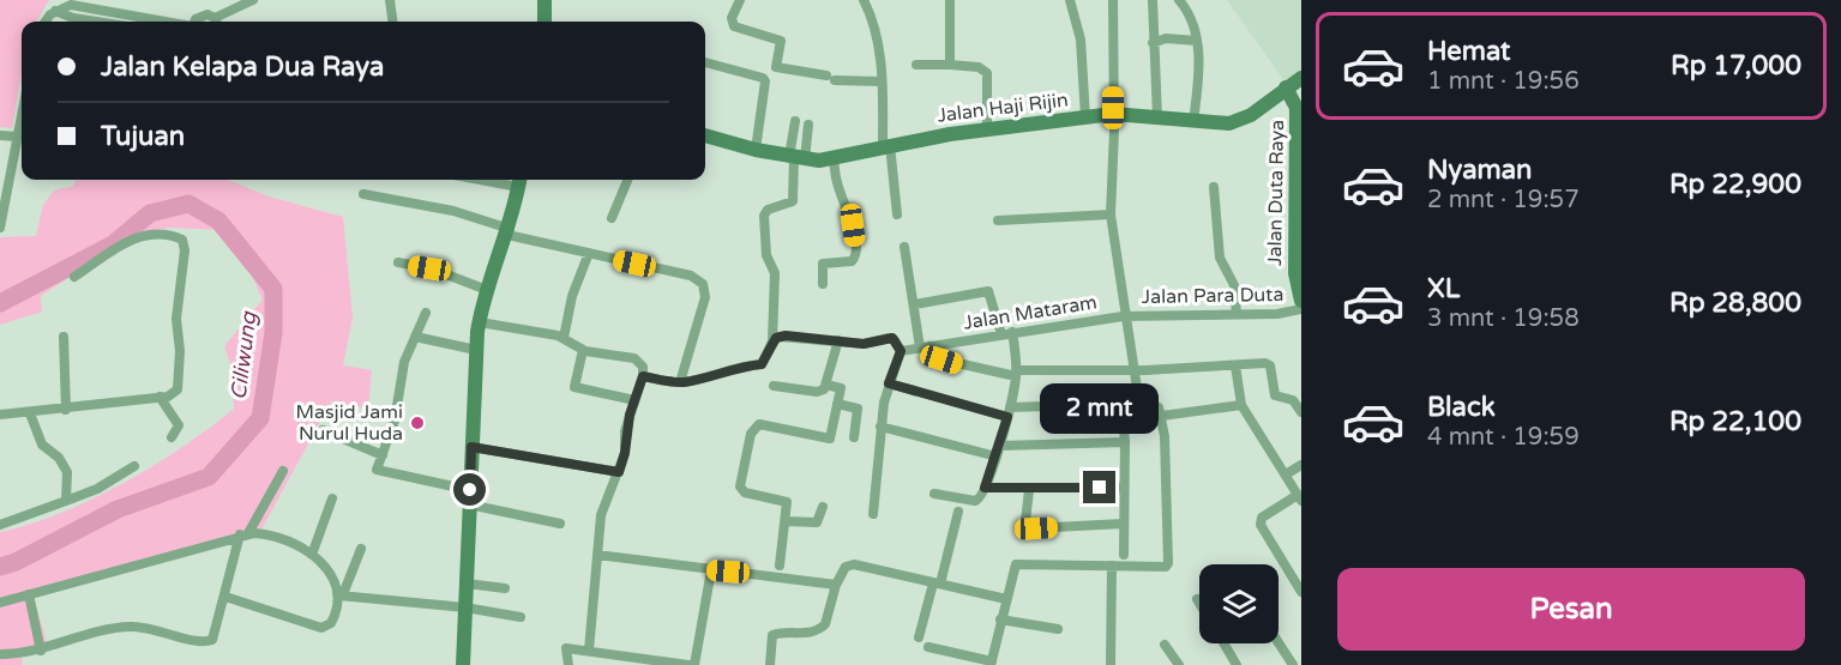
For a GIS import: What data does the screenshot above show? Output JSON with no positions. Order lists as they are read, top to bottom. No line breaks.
{"streets":{"street":["Jalan Haji Rijin","Jalan Duta Raya","Jalan Para Duta","Jalan Mataram"]},"crossings":[["Jalan Haji Rijin","Jalan Duta Raya"],["Jalan Para Duta","Jalan Mataram"]],"water":["Ciliwung"],"places":["Masjid Jami Nurul Huda"],"page":{"list":[{"name":"Hemat","note":"1 mnt · 19:56","value":"Rp 17,000"},{"name":"Nyaman","note":"2 mnt · 19:57","value":"Rp 22,900"},{"name":"XL","note":"3 mnt · 19:58","value":"Rp 28,800"},{"name":"Black","note":"4 mnt · 19:59","value":"Rp 22,100"}],"banner":["Jalan Kelapa Dua Raya","Tujuan"],"bubble":"2 mnt","buttons":"Pesan"}}
